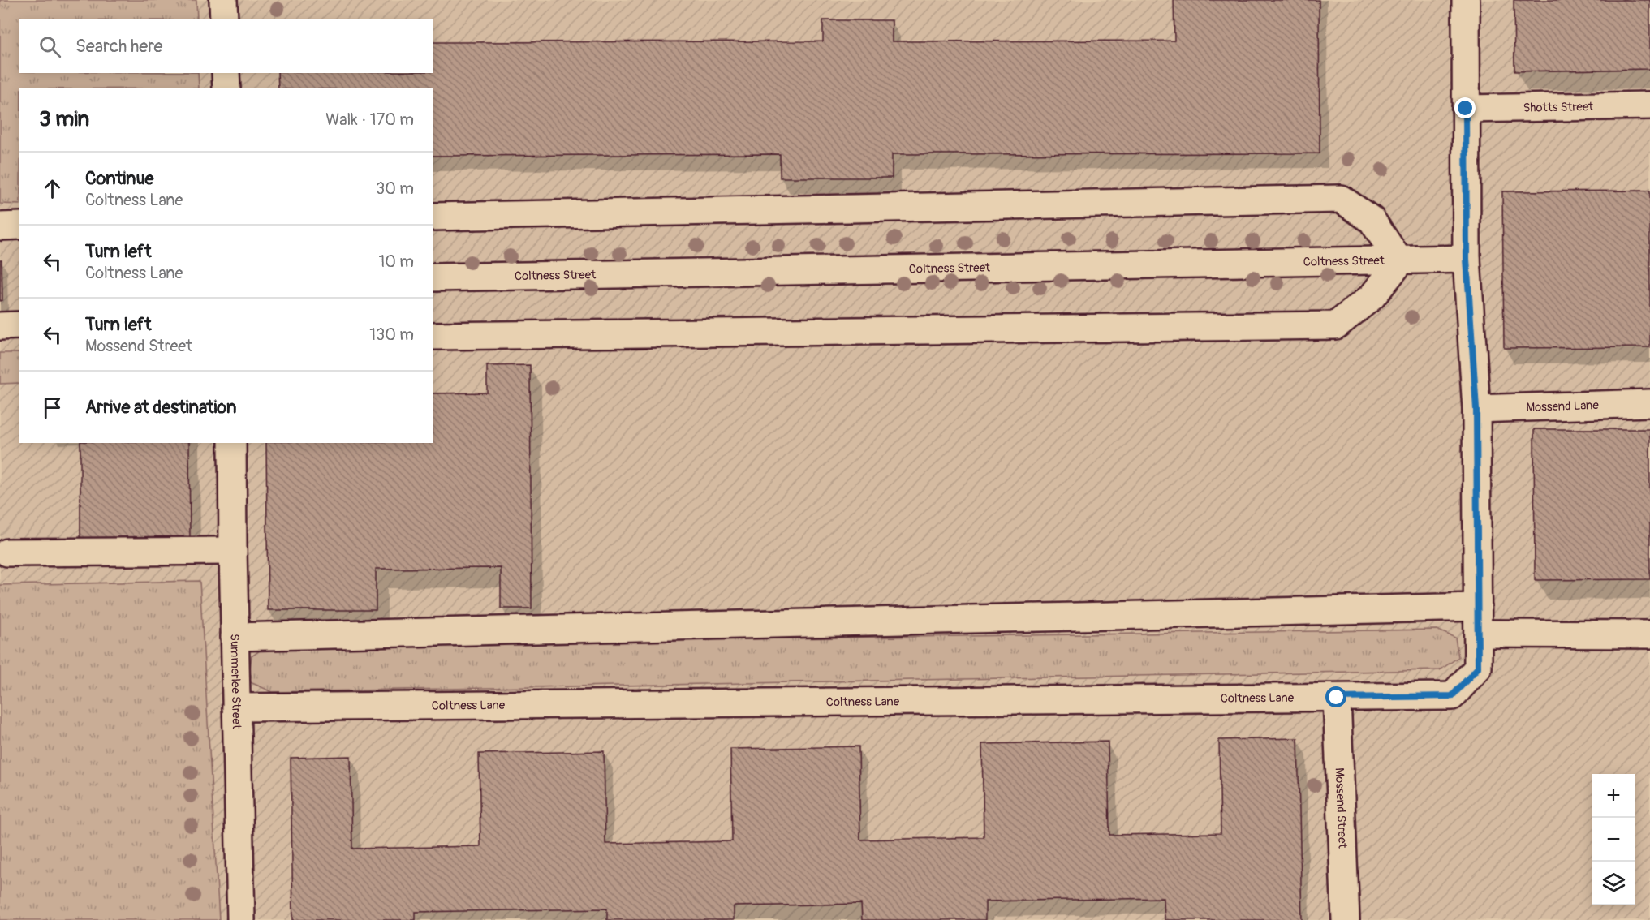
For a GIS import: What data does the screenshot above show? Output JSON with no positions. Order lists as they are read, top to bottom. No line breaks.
{"streets":{"street":["Shotts Street","Coltness Street","Mossend Lane","Summerlee Street","Coltness Lane","Mossend Street"]},"crossings":[["Summerlee Street","Coltness Lane"],["Coltness Lane","Mossend Street"]],"page":{"search":"Search here","heading":["3 min","Walk · 170 m"],"list":[["Continue","Coltness Lane","30 m"],["Turn left","Coltness Lane","10 m"],["Turn left","Mossend Street","130 m"],"Arrive at destination"],"map_buttons":["+","−"]}}
